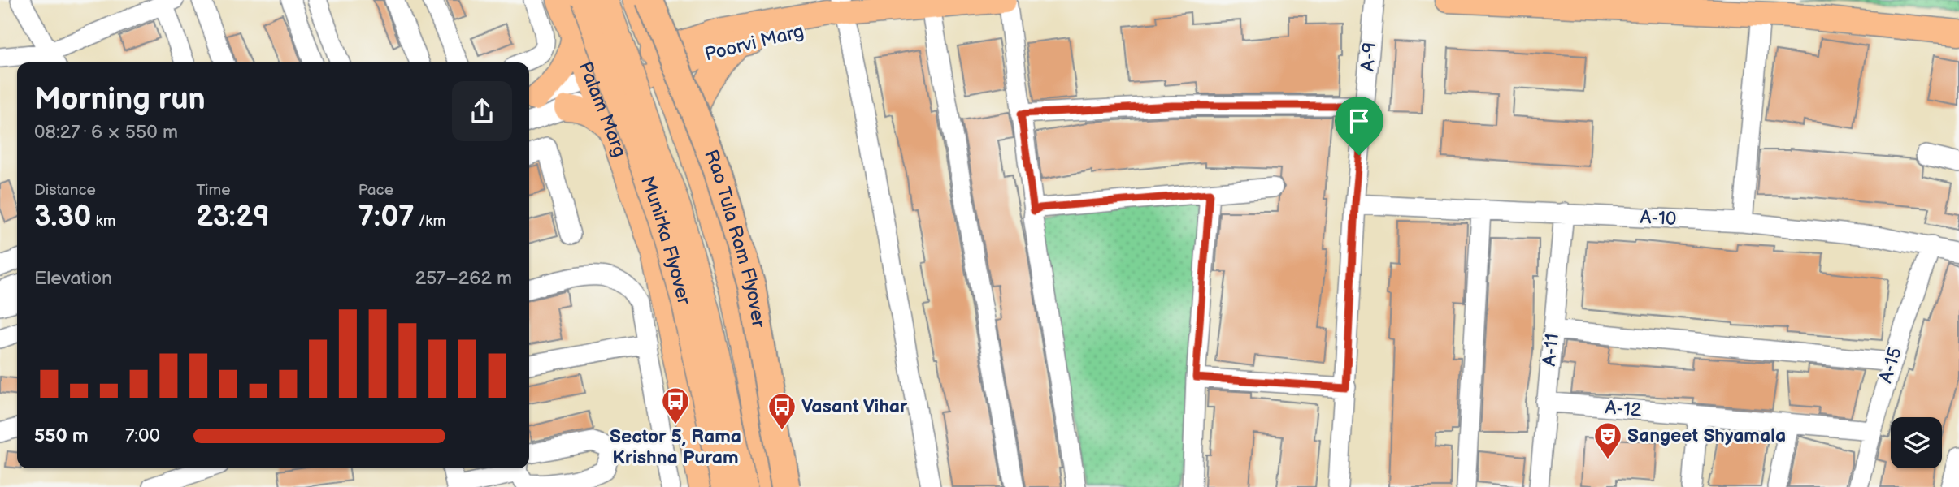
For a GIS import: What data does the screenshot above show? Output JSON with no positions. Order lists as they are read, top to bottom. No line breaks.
{"streets":{"highway":["Rao Tula Ram Flyover"],"main road":["Poorvi Marg","Palam Marg","Munirka Flyover"],"street":["A-9","A-10","A-11","A-15","A-12"]},"crossings":[["A-9","A-10"],["A-10","A-11"],["A-10","A-15"],["A-11","A-12"],["A-15","A-12"]],"places":{"bus stop":["Sector 5, Rama Krishna Puram","Vasant Vihar"],"theatre":["Sangeet Shyamala"]},"page":{"heading":["Morning run","08:27 · 6 × 550 m"],"stats":[["Distance","3.30 km"],["Time","23:29"],["Pace","7:07 /km"]],"chart":["Elevation","257–262 m"],"list":[{"name":"550 m","note":"7:00"}]}}
